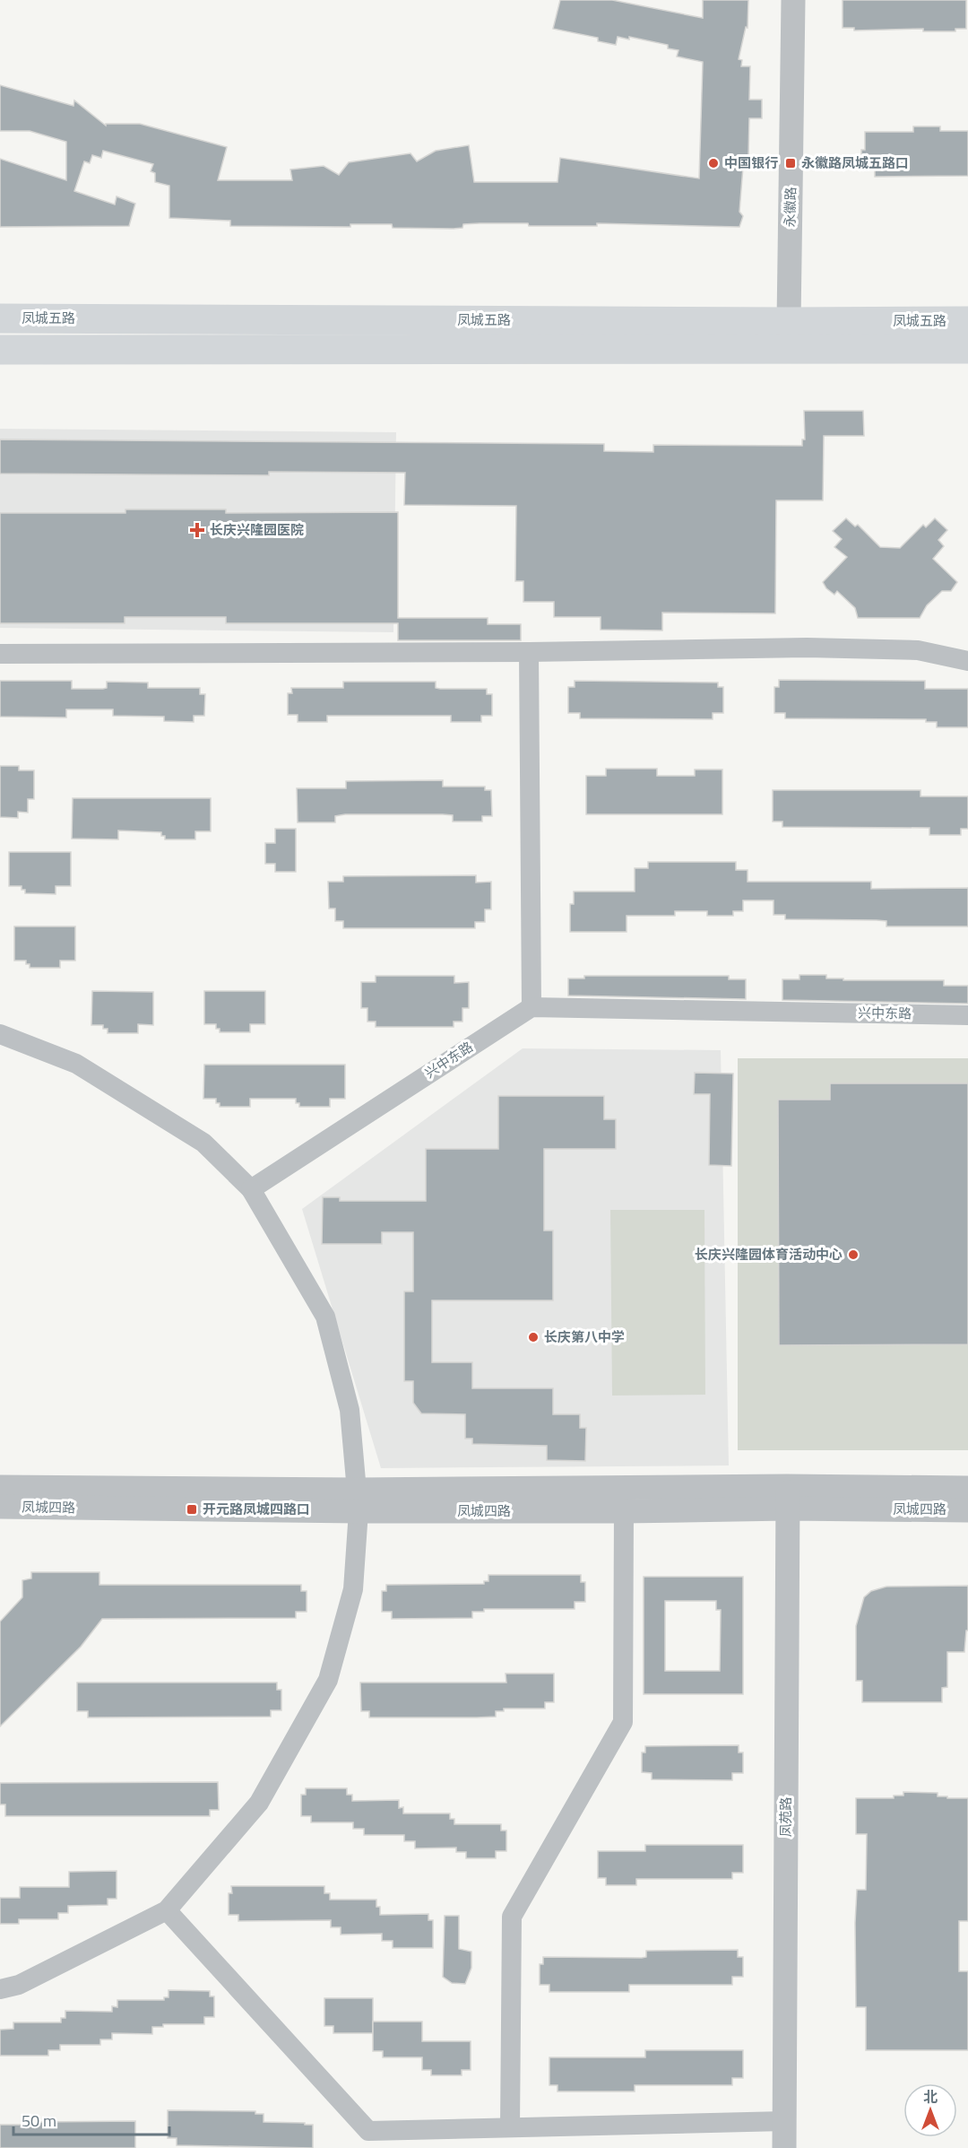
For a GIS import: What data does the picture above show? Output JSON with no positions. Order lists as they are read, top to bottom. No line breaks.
{"streets":{"main road":["凤城五路"],"street":["永徽路","兴中东路","凤城四路","凤苑路"]},"crossings":[["永徽路","凤城五路"],["凤城四路","凤苑路"]],"places":{"other":["中国银行","长庆兴隆园体育活动中心","长庆第八中学"],"transit":["永徽路凤城五路口","开元路凤城四路口"],"health":["长庆兴隆园医院"]},"scale_bar":"50 m","north":"top"}
